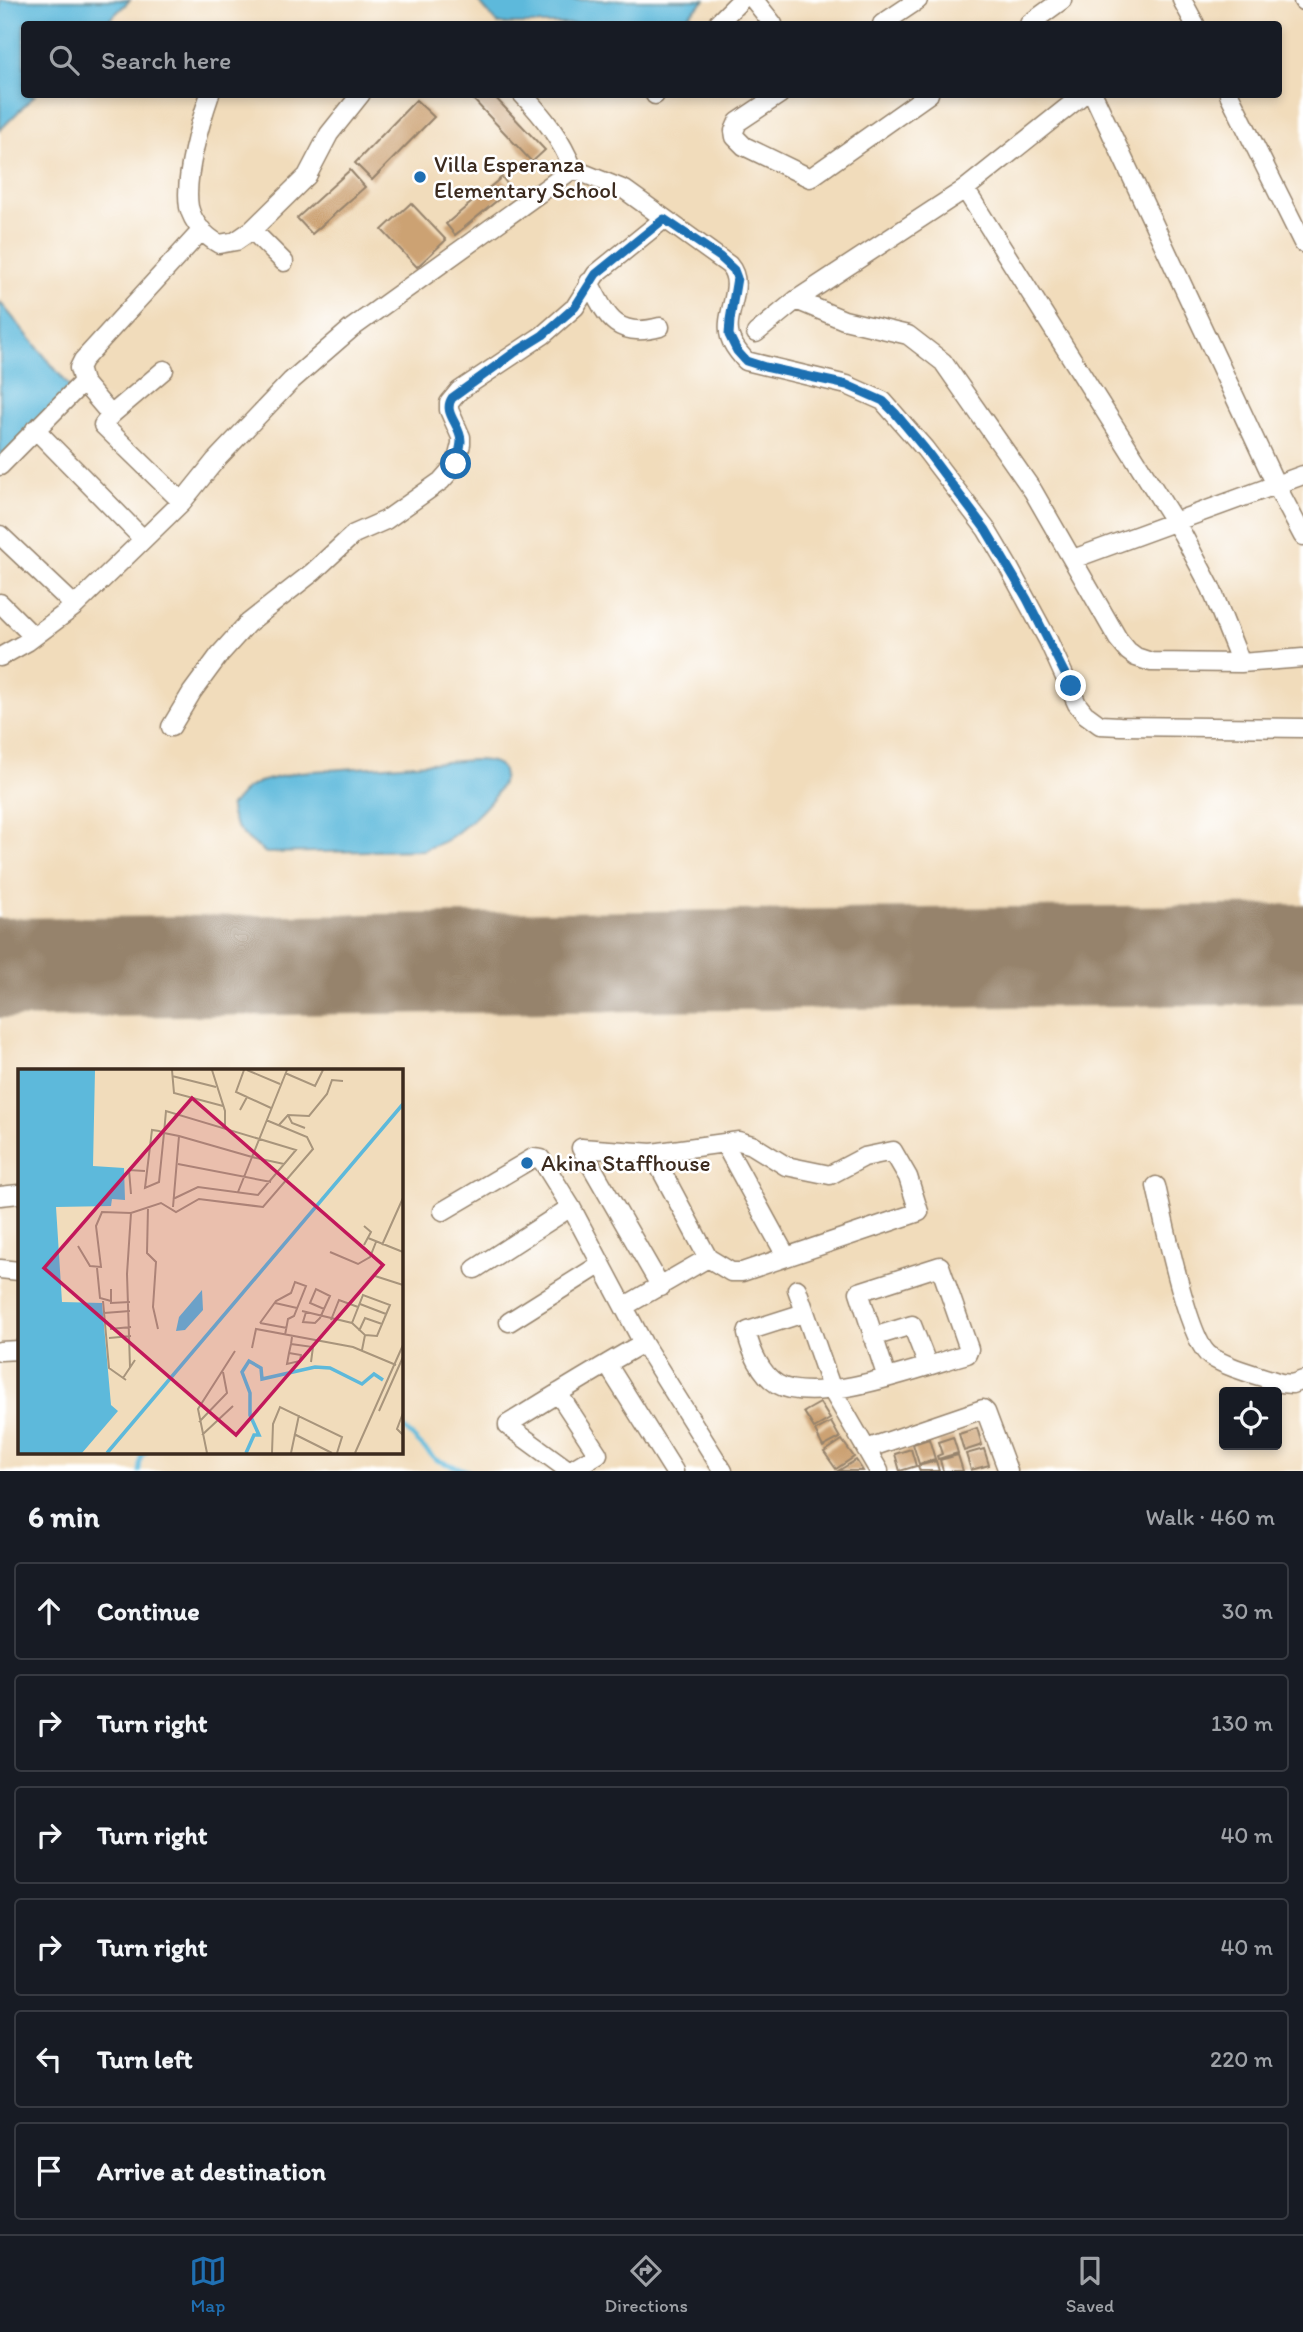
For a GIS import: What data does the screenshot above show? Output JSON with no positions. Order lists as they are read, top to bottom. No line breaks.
{"places":["Villa Esperanza Elementary School","Akina Staffhouse"],"page":{"search":"Search here","heading":["6 min","Walk · 460 m"],"list":[["Continue","30 m"],["Turn right","130 m"],["Turn right","40 m"],["Turn right","40 m"],["Turn left","220 m"],"Arrive at destination"],"nav":["Map","Directions","Saved"]}}
